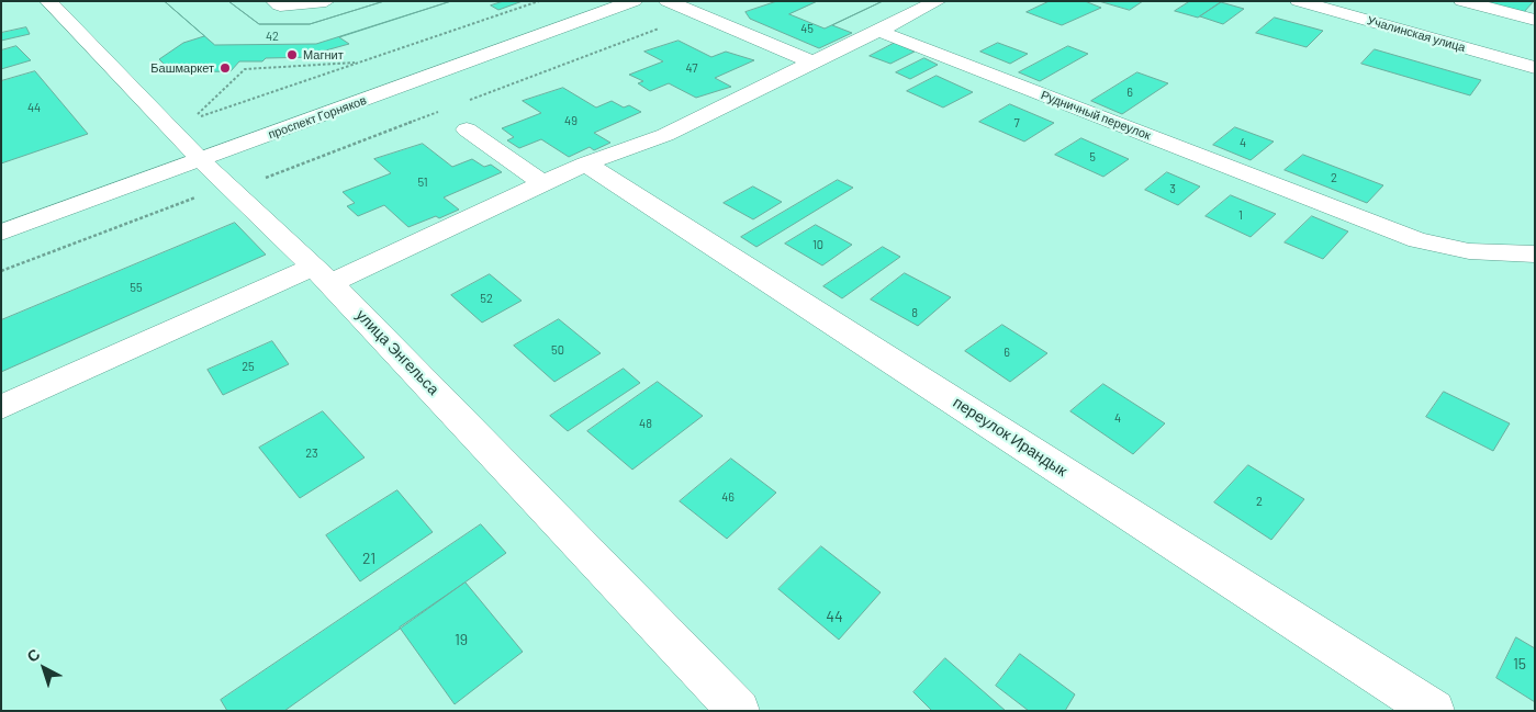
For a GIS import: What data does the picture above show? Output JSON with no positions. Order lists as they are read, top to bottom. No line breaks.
{"streets":{"street":["Учалинская улица","Рудничный переулок","проспект Горняков","улица Энгельса","переулок Ирандык"]},"crossings":[["проспект Горняков","улица Энгельса"]],"places":["Магнит","Башмаркет"],"house_numbers":["45","42","47","6","44","49","7","4","5","2","51","3","1","10","55","52","8","50","6","25","4","48","23","46","2","21","44","19","15"],"north":"top left"}
